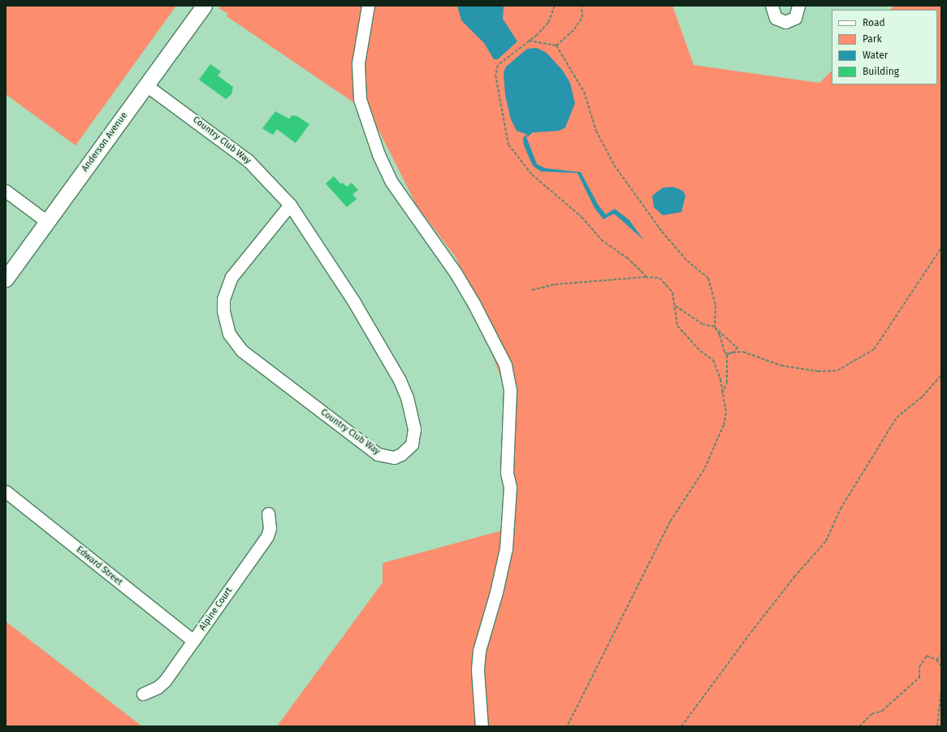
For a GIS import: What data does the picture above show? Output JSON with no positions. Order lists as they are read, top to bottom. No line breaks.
{"streets":{"main road":["Anderson Avenue"],"street":["Country Club Way","Edward Street","Alpine Court"]},"crossings":[["Country Club Way","Anderson Avenue"],["Edward Street","Alpine Court"]],"legend":["Road","Park","Water","Building"]}
